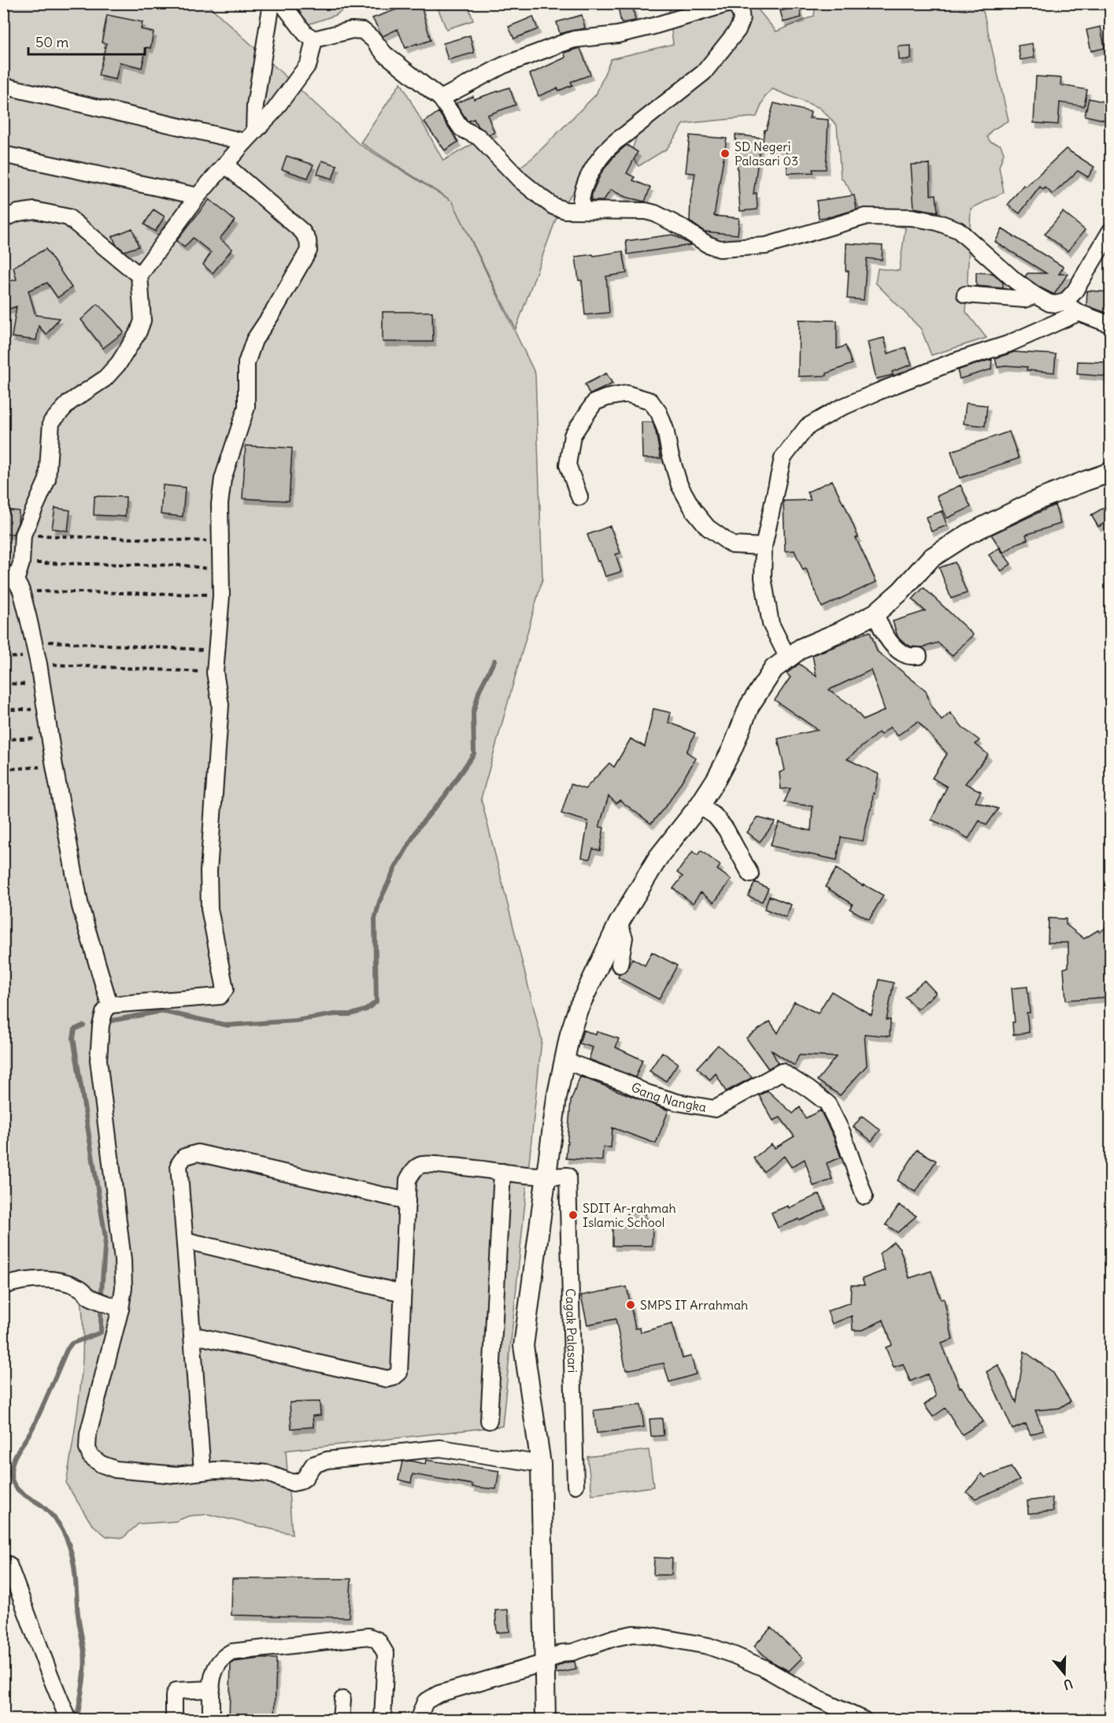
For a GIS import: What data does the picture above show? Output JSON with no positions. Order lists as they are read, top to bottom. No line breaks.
{"streets":{"street":["Gang Nangka","Cagak Palasari"]},"places":["SD Negeri Palasari 03","SDIT Ar-rahmah Islamic School","SMPS IT Arrahmah"],"scale_bar":"50 m","north":"bottom"}
